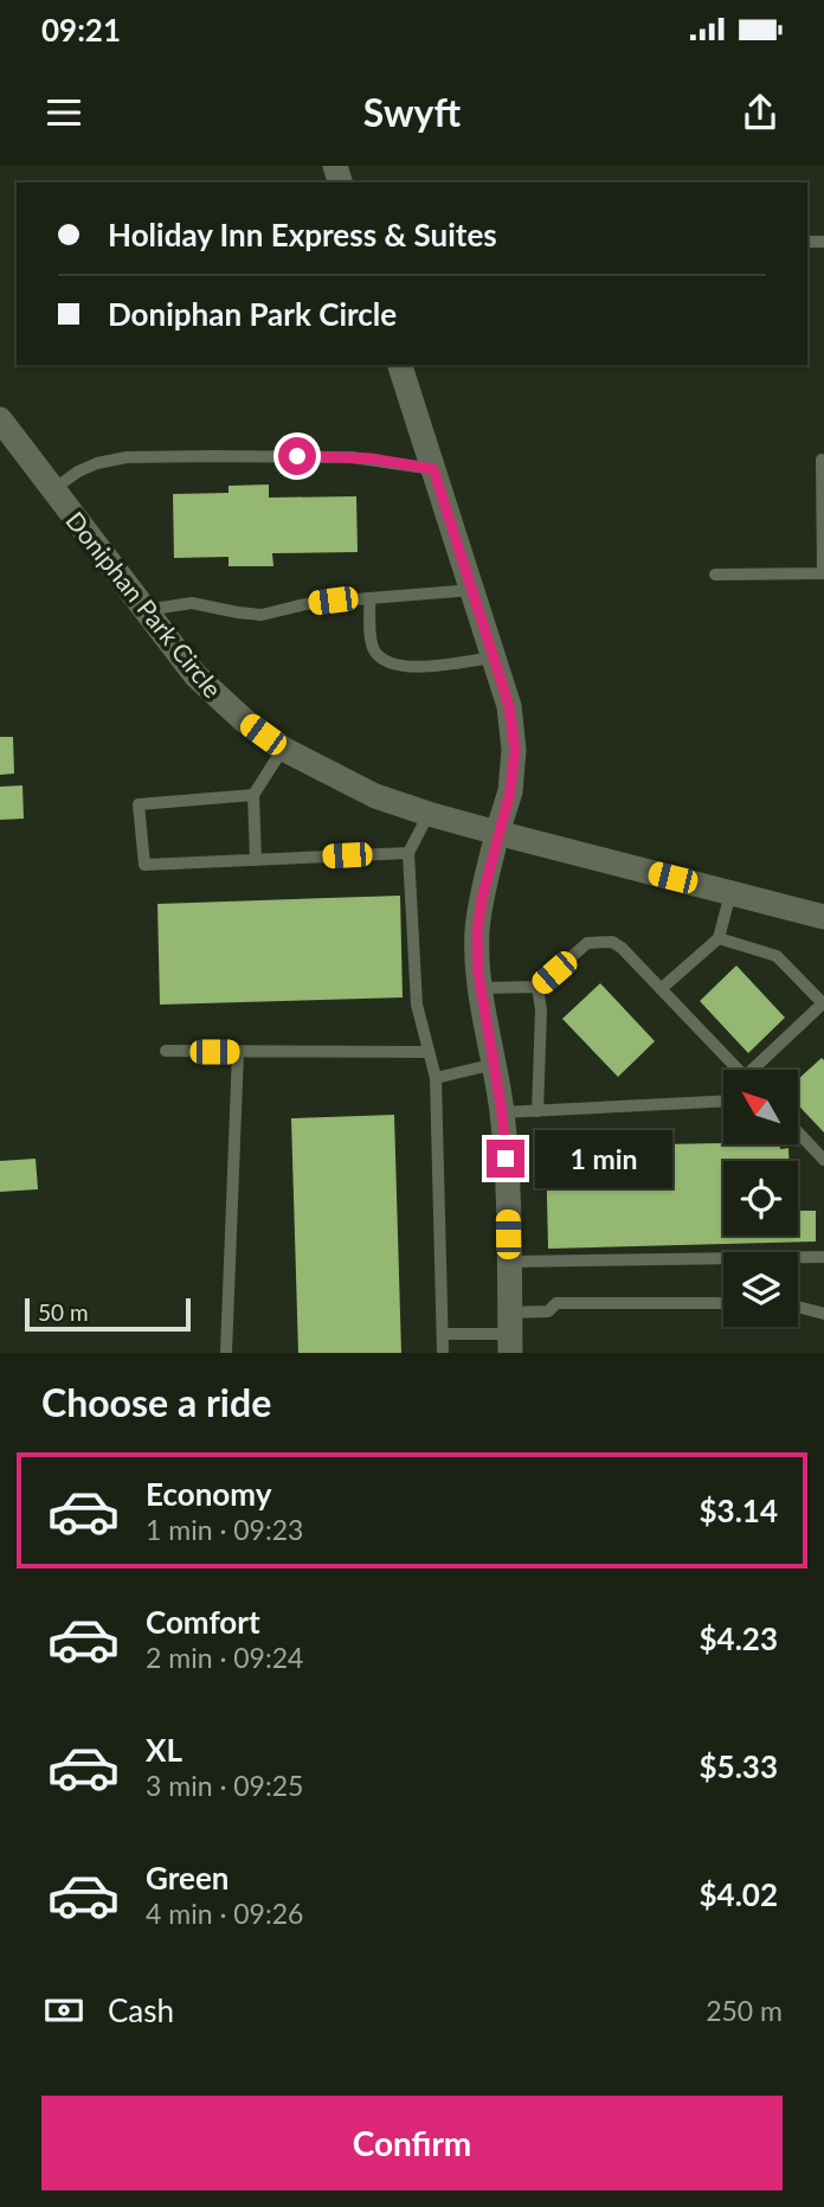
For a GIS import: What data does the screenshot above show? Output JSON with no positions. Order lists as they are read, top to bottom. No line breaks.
{"streets":{"street":["Doniphan Park Circle"]},"scale_bar":"50 m","north":"top left","page":{"status":"09:21","header":"Swyft","banner":["Holiday Inn Express & Suites","Doniphan Park Circle"],"bubble":"1 min","scale":"50 m","heading":"Choose a ride","list":[{"name":"Economy","note":"1 min · 09:23","value":"$3.14"},{"name":"Comfort","note":"2 min · 09:24","value":"$4.23"},{"name":"XL","note":"3 min · 09:25","value":"$5.33"},{"name":"Green","note":"4 min · 09:26","value":"$4.02"}],"pay":["Cash","250 m"],"buttons":"Confirm"}}
